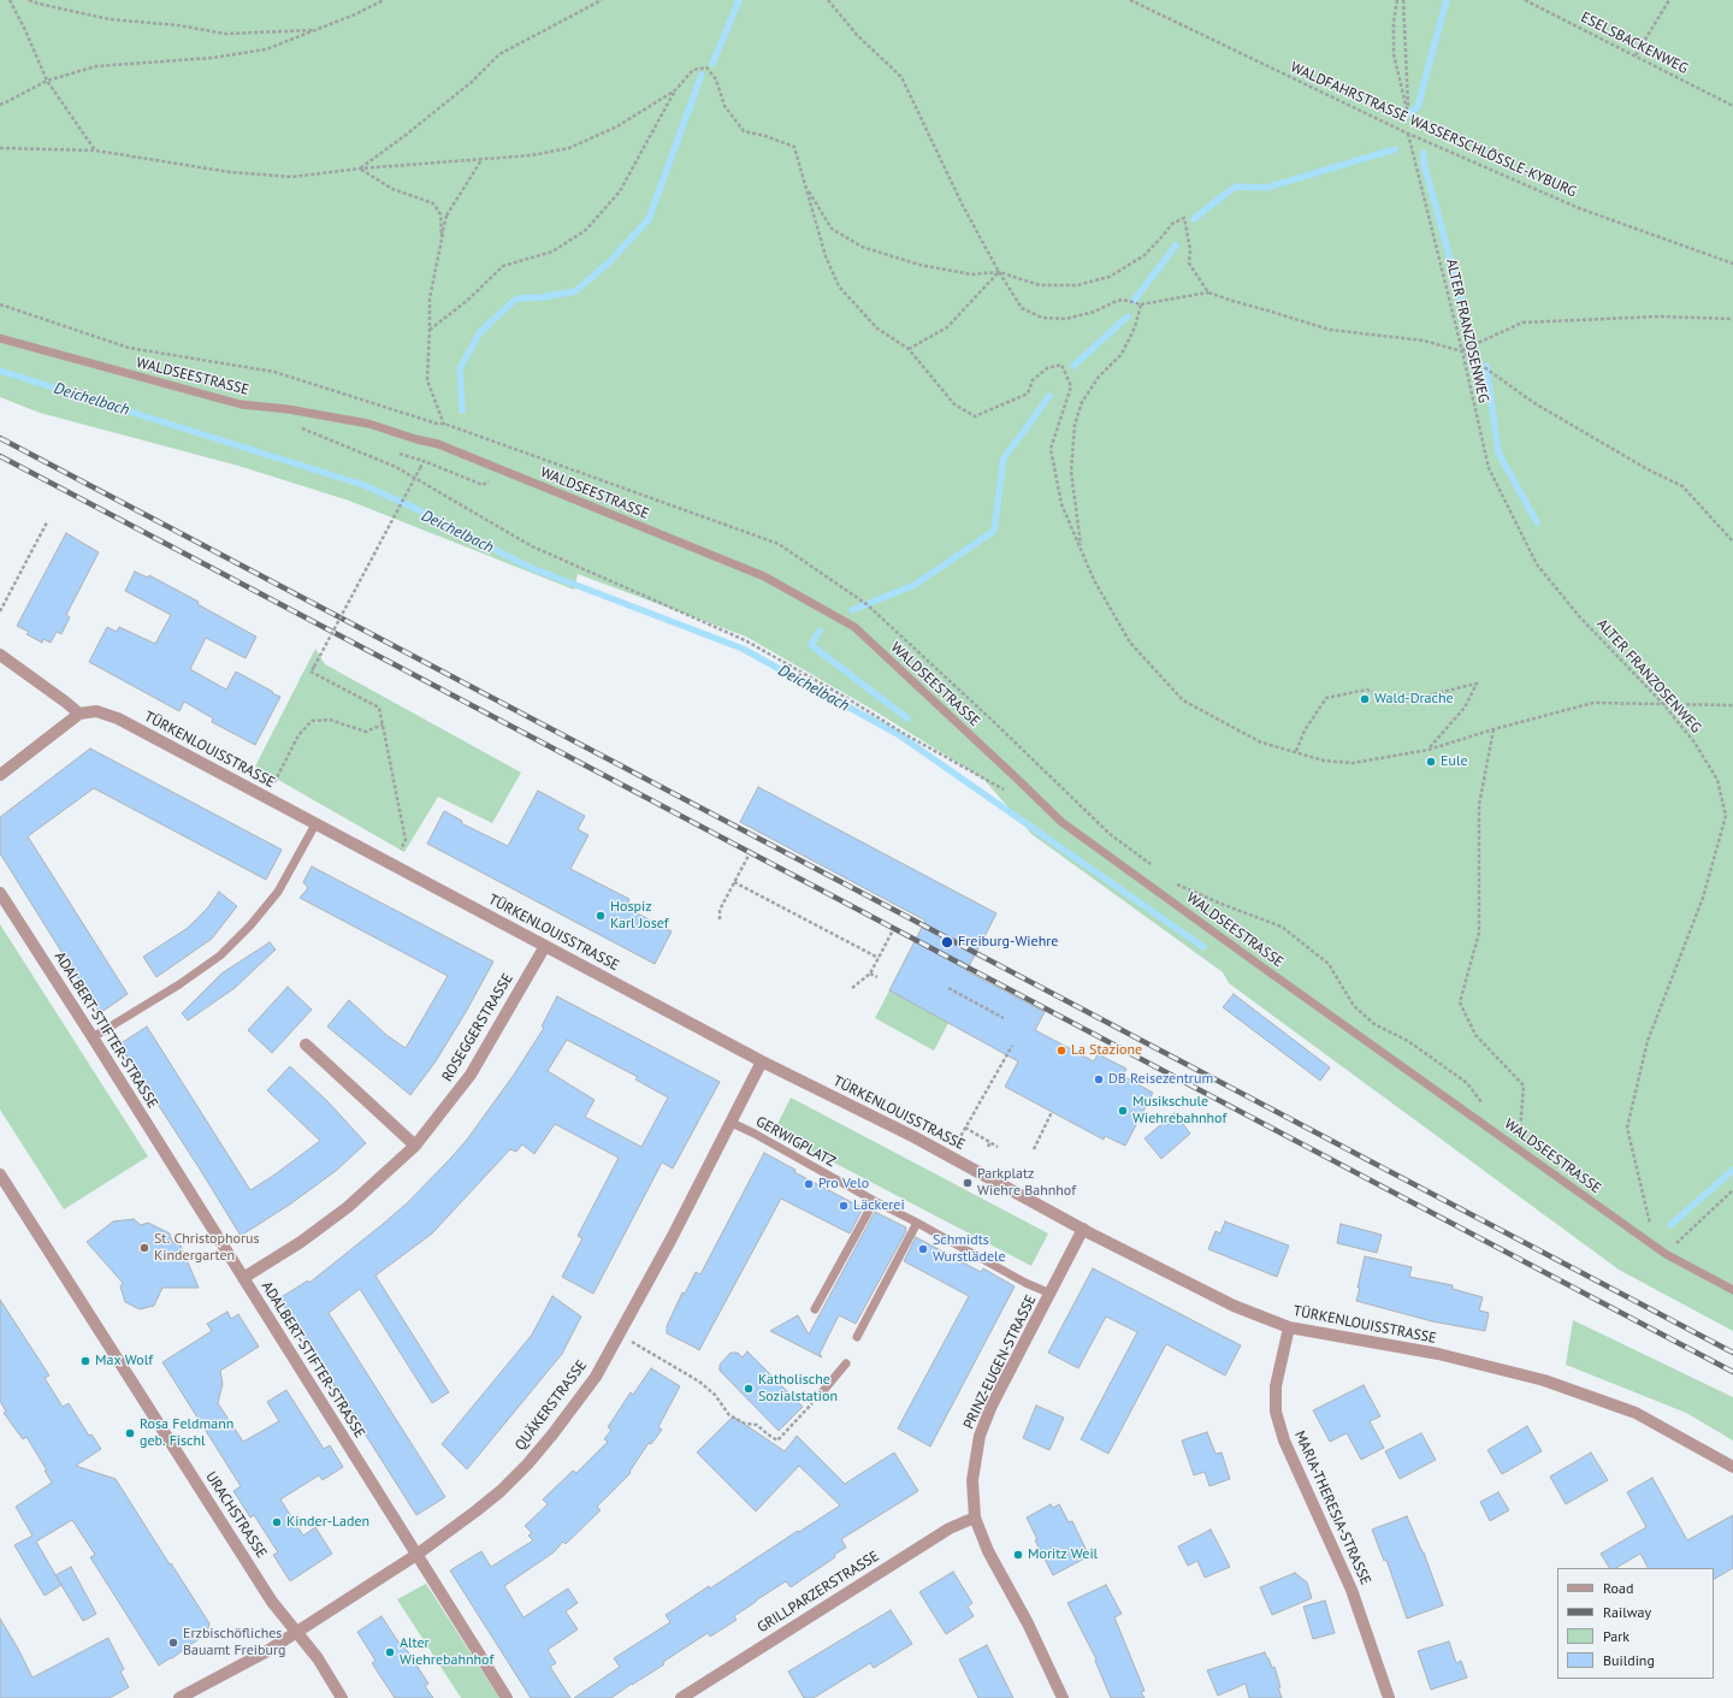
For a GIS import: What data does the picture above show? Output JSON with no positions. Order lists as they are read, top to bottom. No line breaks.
{"streets":{"street":["TÜRKENLOUISSTRASSE","ROSEGGERSTRASSE","ADALBERT-STIFTER-STRASSE","PRINZ-EUGEN-STRASSE","QUÄKERSTRASSE","MARIA-THERESIA-STRASSE","URACHSTRASSE","GRILLPARZERSTRASSE"],"lane":["WALDSEESTRASSE","GERWIGPLATZ"],"path":["ESELSBACKENWEG","WALDFAHRSTRASSE WASSERSCHLÖSSLE-KYBURG","ALTER FRANZOSENWEG"]},"crossings":[["WALDFAHRSTRASSE WASSERSCHLÖSSLE-KYBURG","ALTER FRANZOSENWEG"],["ALTER FRANZOSENWEG","WALDSEESTRASSE"],["TÜRKENLOUISSTRASSE","ROSEGGERSTRASSE"],["TÜRKENLOUISSTRASSE","PRINZ-EUGEN-STRASSE"],["TÜRKENLOUISSTRASSE","QUÄKERSTRASSE"],["TÜRKENLOUISSTRASSE","MARIA-THERESIA-STRASSE"],["ROSEGGERSTRASSE","ADALBERT-STIFTER-STRASSE"],["ADALBERT-STIFTER-STRASSE","QUÄKERSTRASSE"],["GERWIGPLATZ","PRINZ-EUGEN-STRASSE"],["GERWIGPLATZ","QUÄKERSTRASSE"],["PRINZ-EUGEN-STRASSE","GRILLPARZERSTRASSE"],["QUÄKERSTRASSE","URACHSTRASSE"]],"water":["Deichelbach"],"places":["Wald-Drache","Eule","Hospiz Karl Josef","Freiburg-Wiehre","La Stazione","DB Reisezentrum","Musikschule Wiehrebahnhof","Parkplatz Wiehre Bahnhof","Pro Velo","Läckerei","St. Christophorus Kindergarten","Schmidts Wurstlädele","Max Wolf","Katholische Sozialstation","Rosa Feldmann geb. Fischl","Kinder-Laden","Moritz Weil","Erzbischöfliches Bauamt Freiburg","Alter Wiehrebahnhof"],"legend":["Road","Railway","Park","Building"]}
